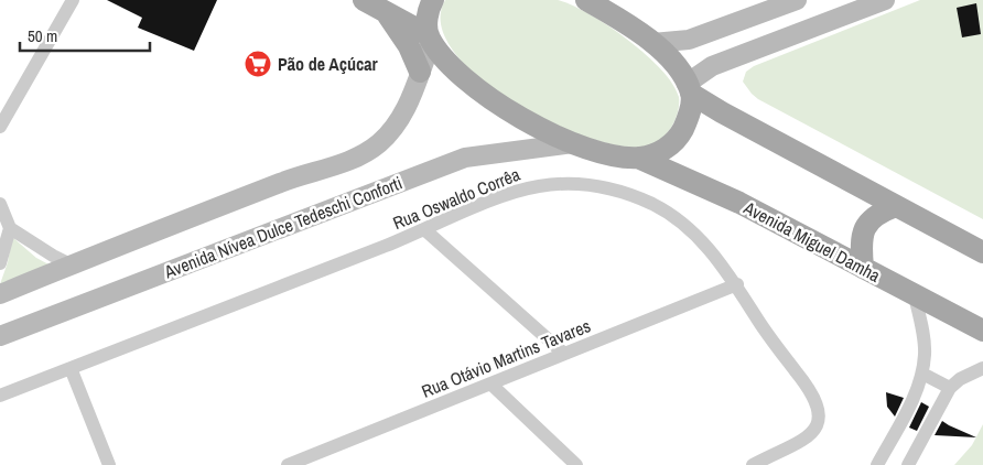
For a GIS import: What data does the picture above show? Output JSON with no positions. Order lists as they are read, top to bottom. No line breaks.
{"streets":{"main road":["Avenida Nívea Dulce Tedeschi Conforti","Avenida Miguel Damha"],"street":["Rua Oswaldo Corrêa","Rua Otávio Martins Tavares"]},"crossings":[["Rua Oswaldo Corrêa","Rua Otávio Martins Tavares"],["Avenida Nívea Dulce Tedeschi Conforti","Avenida Miguel Damha"]],"places":{"supermarket":["Pão de Açúcar"]},"scale_bar":"50 m"}
